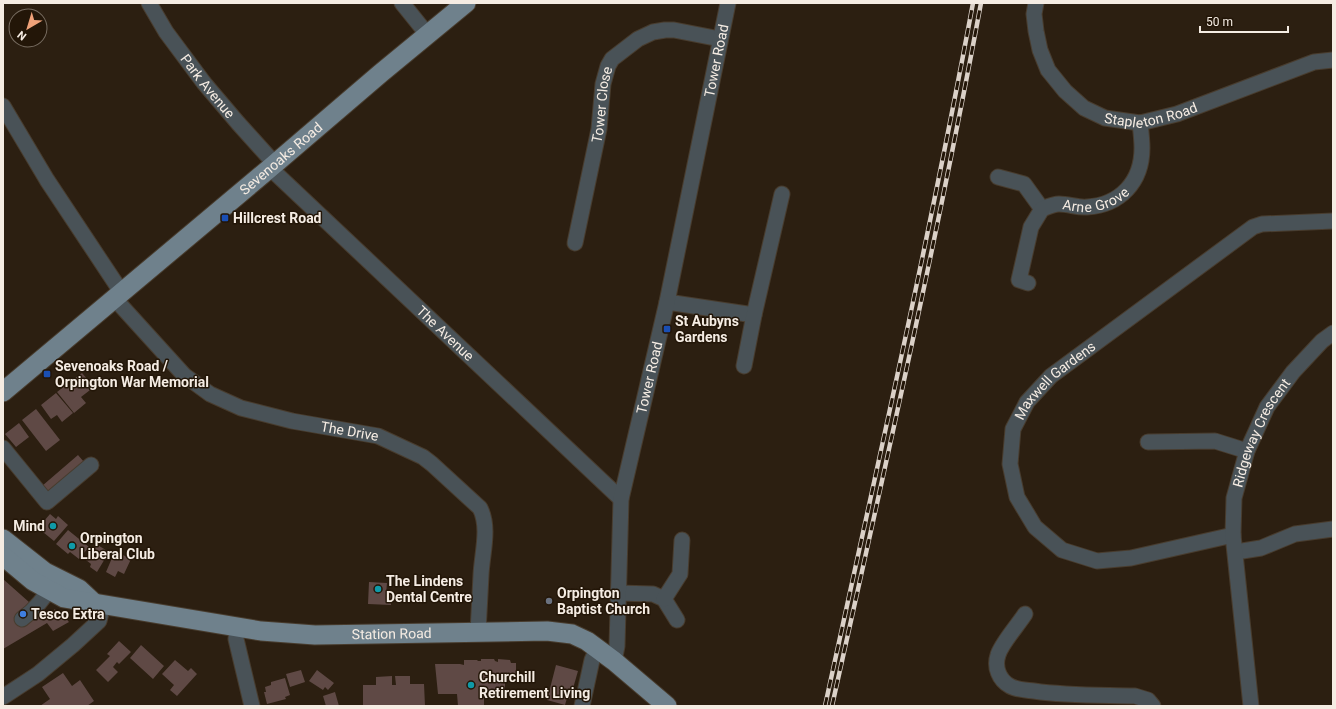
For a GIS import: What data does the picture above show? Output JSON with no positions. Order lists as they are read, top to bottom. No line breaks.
{"streets":{"main road":["Sevenoaks Road","Station Road"],"street":["Tower Road","Park Avenue","Tower Close","Stapleton Road","Arne Grove","The Avenue","Maxwell Gardens","The Drive","Ridgeway Crescent"]},"crossings":[["Tower Road","Tower Close"],["Tower Road","The Avenue"],["Tower Road","Station Road"],["Park Avenue","Sevenoaks Road"],["Park Avenue","The Avenue"],["Stapleton Road","Arne Grove"],["Sevenoaks Road","The Avenue"],["Sevenoaks Road","The Drive"],["Maxwell Gardens","Ridgeway Crescent"],["The Drive","Station Road"]],"places":{"transit":["Hillcrest Road","St Aubyns Gardens","Sevenoaks Road / Orpington War Memorial"],"other":["Mind","Orpington Liberal Club","The Lindens Dental Centre","Orpington Baptist Church","Tesco Extra","Churchill Retirement Living"]},"scale_bar":"50 m","north":"bottom left"}
